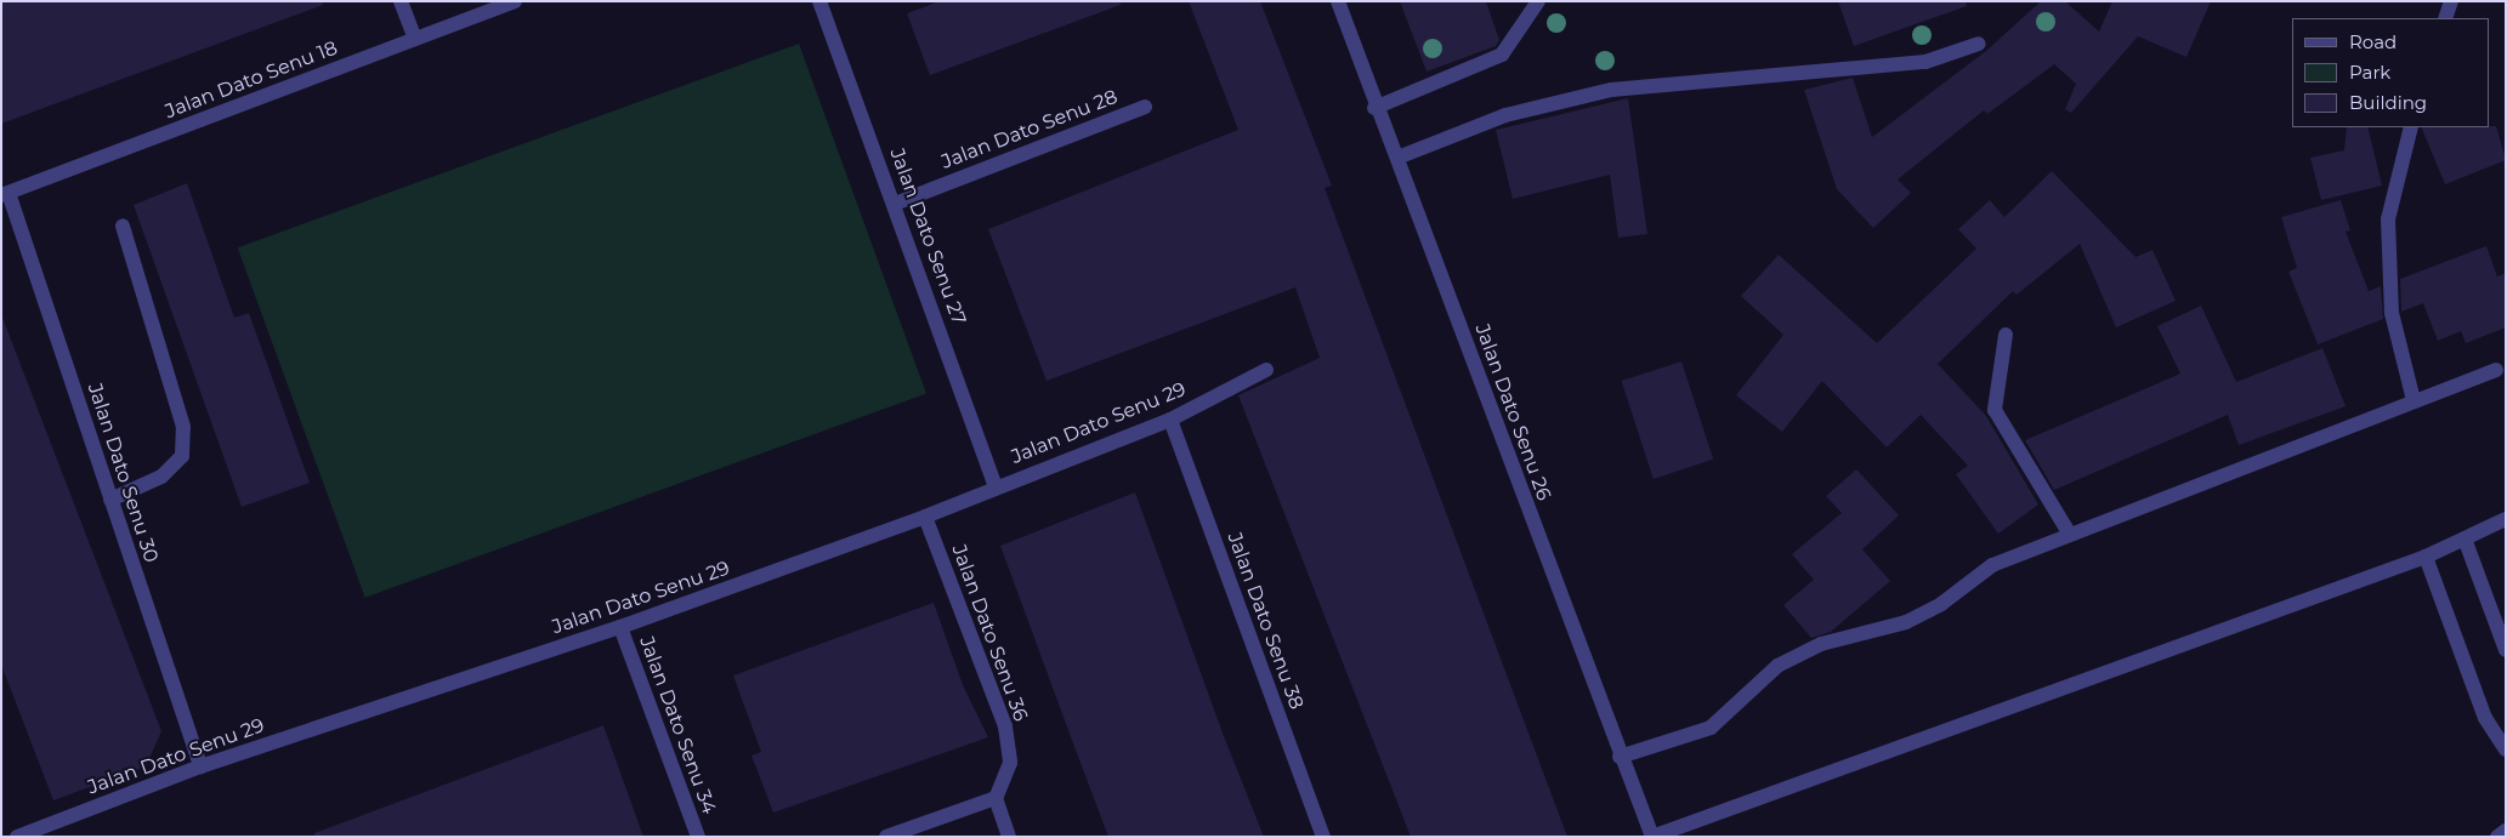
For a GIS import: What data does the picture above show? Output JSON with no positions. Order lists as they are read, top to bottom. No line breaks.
{"streets":{"street":["Jalan Dato Senu 18","Jalan Dato Senu 28","Jalan Dato Senu 27","Jalan Dato Senu 26","Jalan Dato Senu 29","Jalan Dato Senu 30","Jalan Dato Senu 38","Jalan Dato Senu 36","Jalan Dato Senu 34"]},"crossings":[["Jalan Dato Senu 18","Jalan Dato Senu 30"],["Jalan Dato Senu 28","Jalan Dato Senu 27"],["Jalan Dato Senu 27","Jalan Dato Senu 29"],["Jalan Dato Senu 29","Jalan Dato Senu 30"],["Jalan Dato Senu 29","Jalan Dato Senu 38"],["Jalan Dato Senu 29","Jalan Dato Senu 36"],["Jalan Dato Senu 29","Jalan Dato Senu 34"]],"legend":["Road","Park","Building"]}
